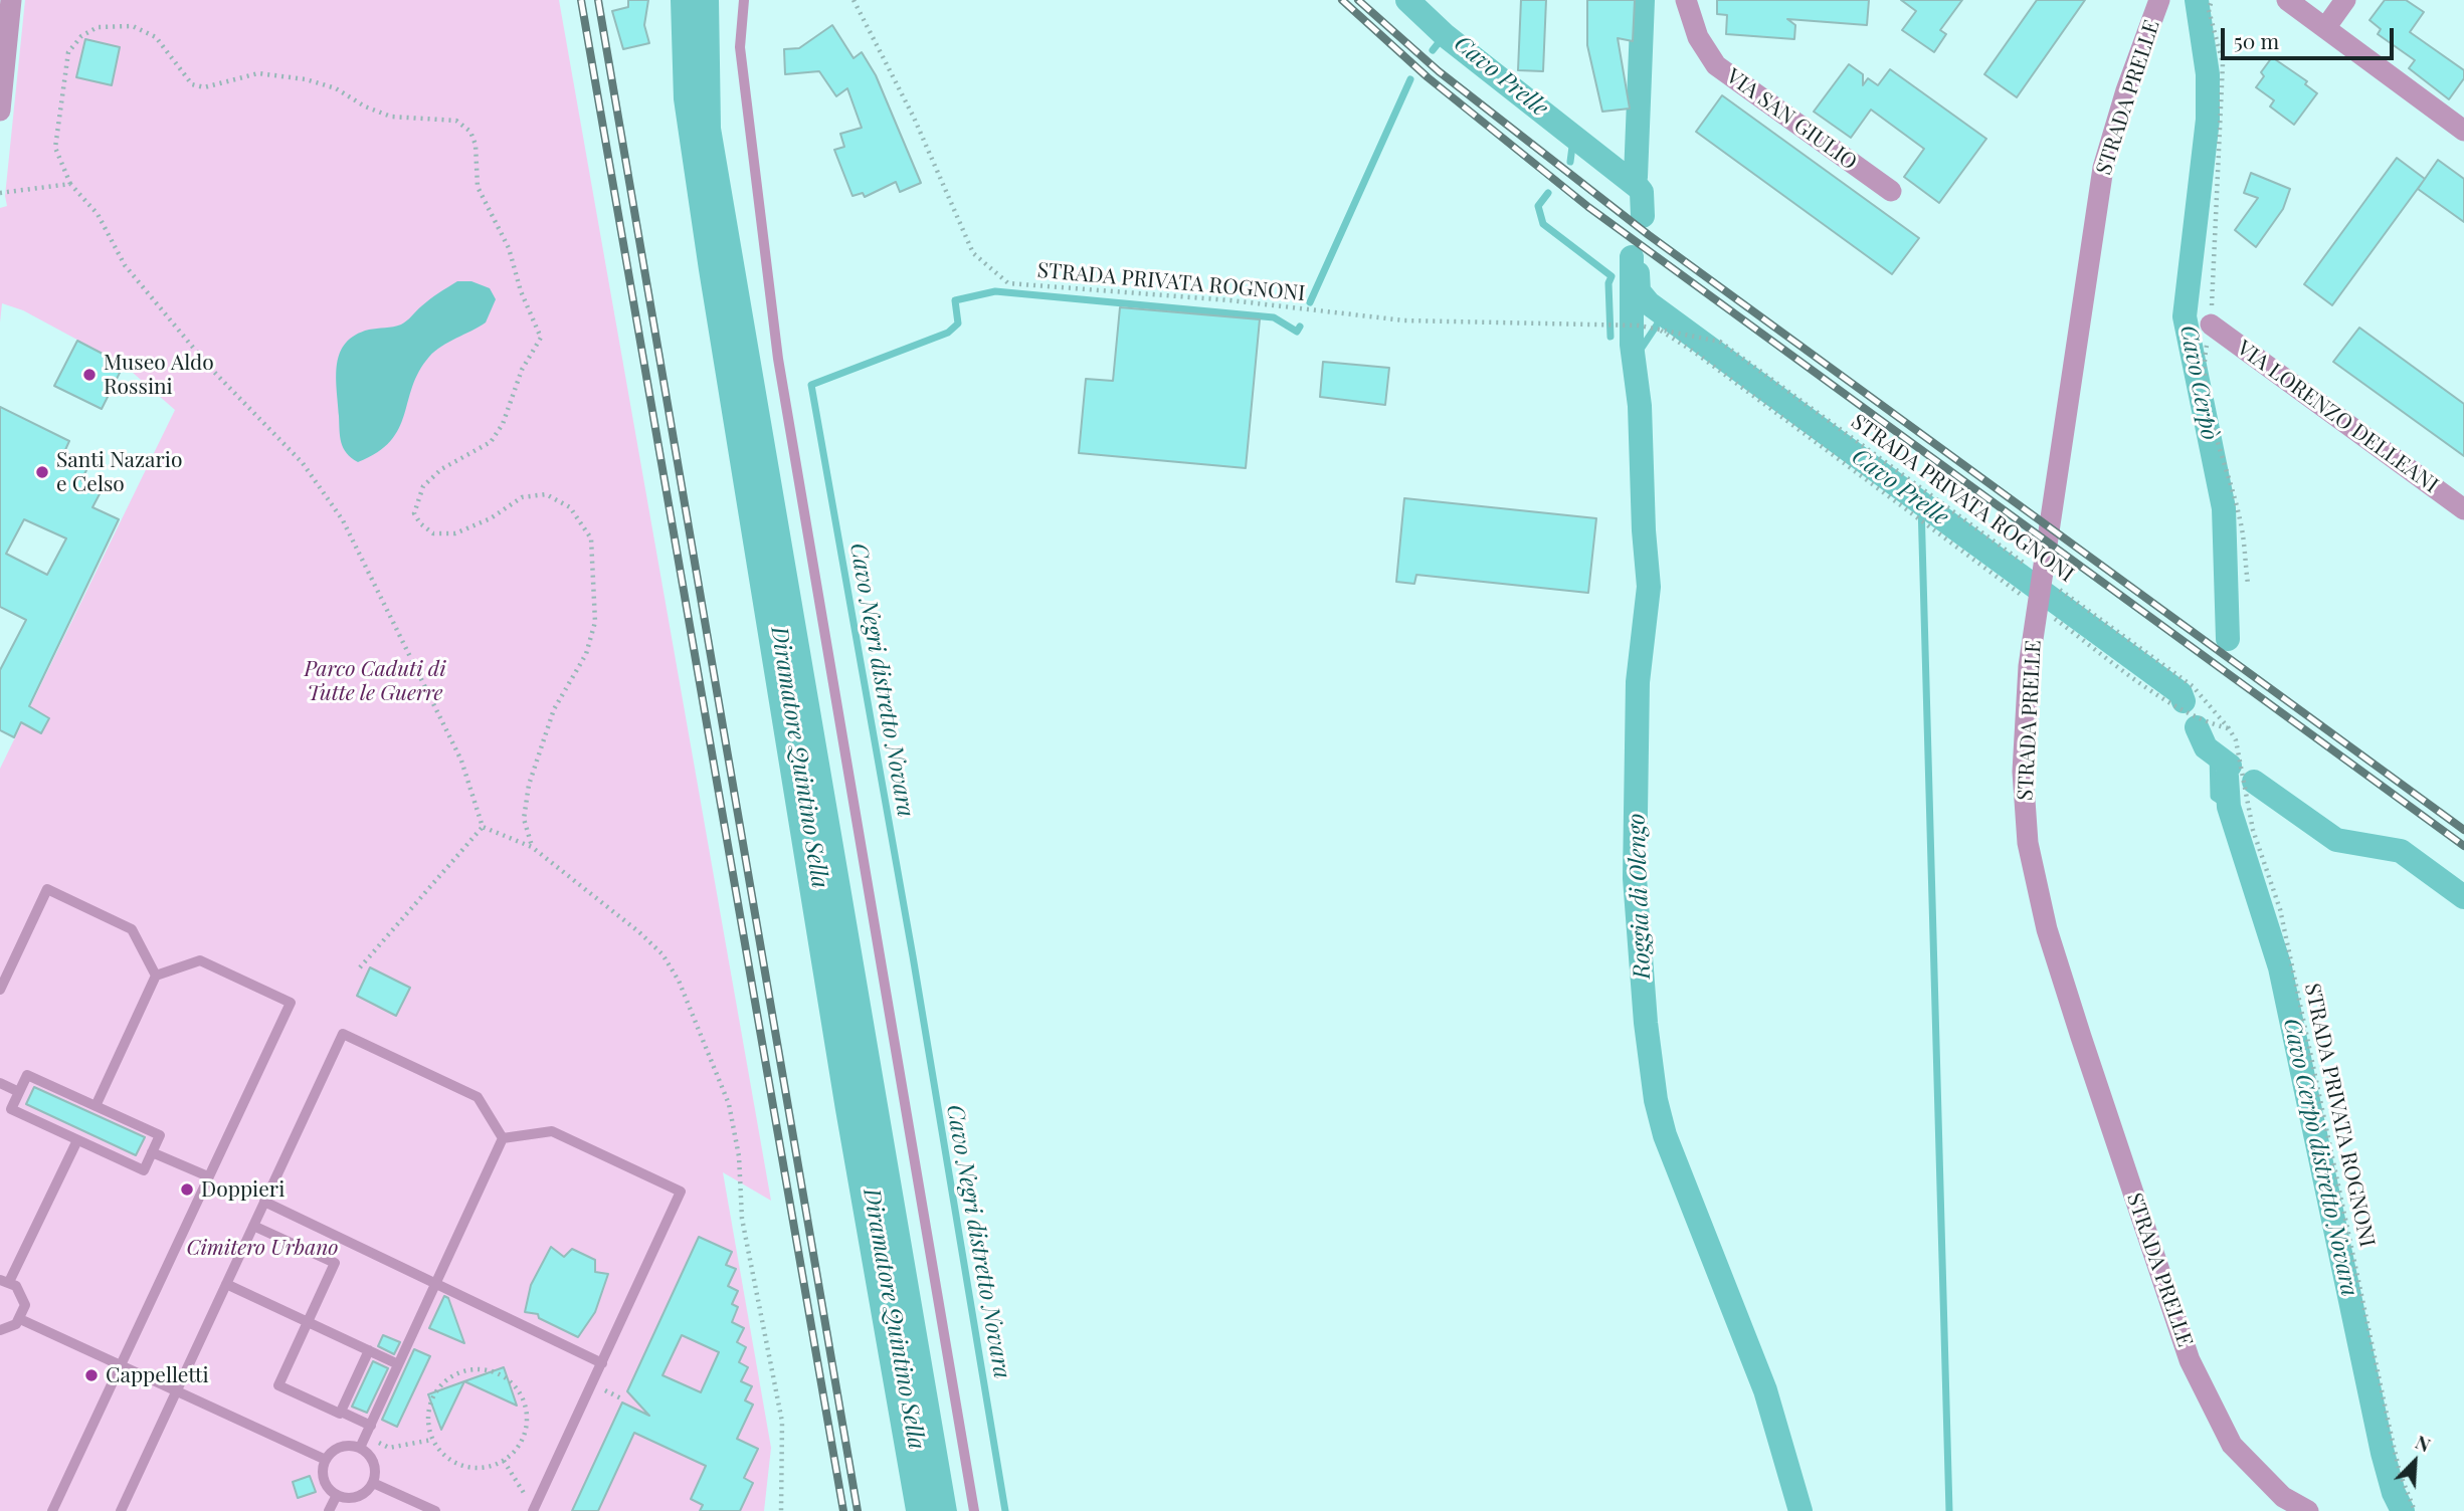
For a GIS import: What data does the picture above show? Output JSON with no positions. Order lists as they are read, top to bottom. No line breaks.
{"streets":{"street":["STRADA PRELLE","VIA SAN GIULIO","VIA LORENZO DELLEANI"],"path":["STRADA PRIVATA ROGNONI"]},"water":["Cavo Prelle","Cavo Cerpò","Cavo Negri distretto Novara","Diramatore Quintino Sella","Roggia di Olengo","Cavo Cerpò distretto Novara"],"parks":["Parco Caduti di Tutte le Guerre","Cimitero Urbano"],"places":["Museo Aldo Rossini","Santi Nazario e Celso","Doppieri","Cappelletti"],"scale_bar":"50 m","north":"top right"}
